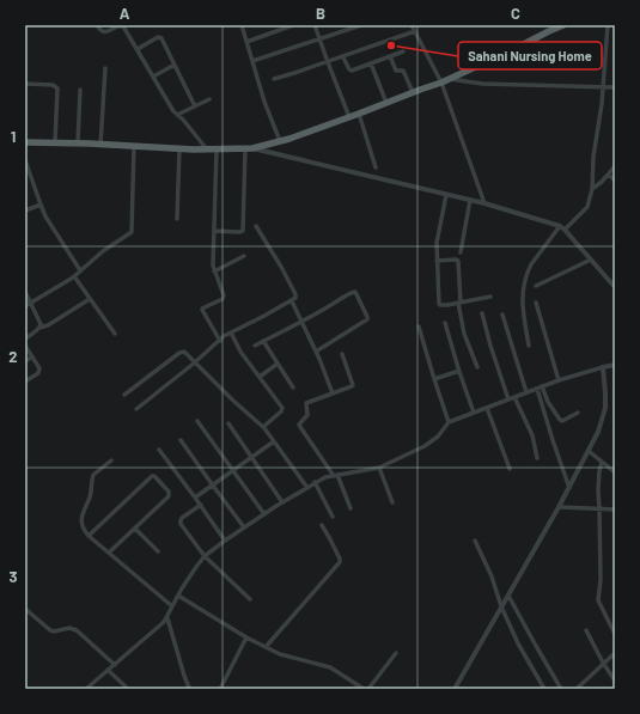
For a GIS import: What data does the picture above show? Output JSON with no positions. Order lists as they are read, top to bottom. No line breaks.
{"places":["Sahani Nursing Home"],"grid":{"columns":["A","B","C"],"rows":["1","2","3"]}}
